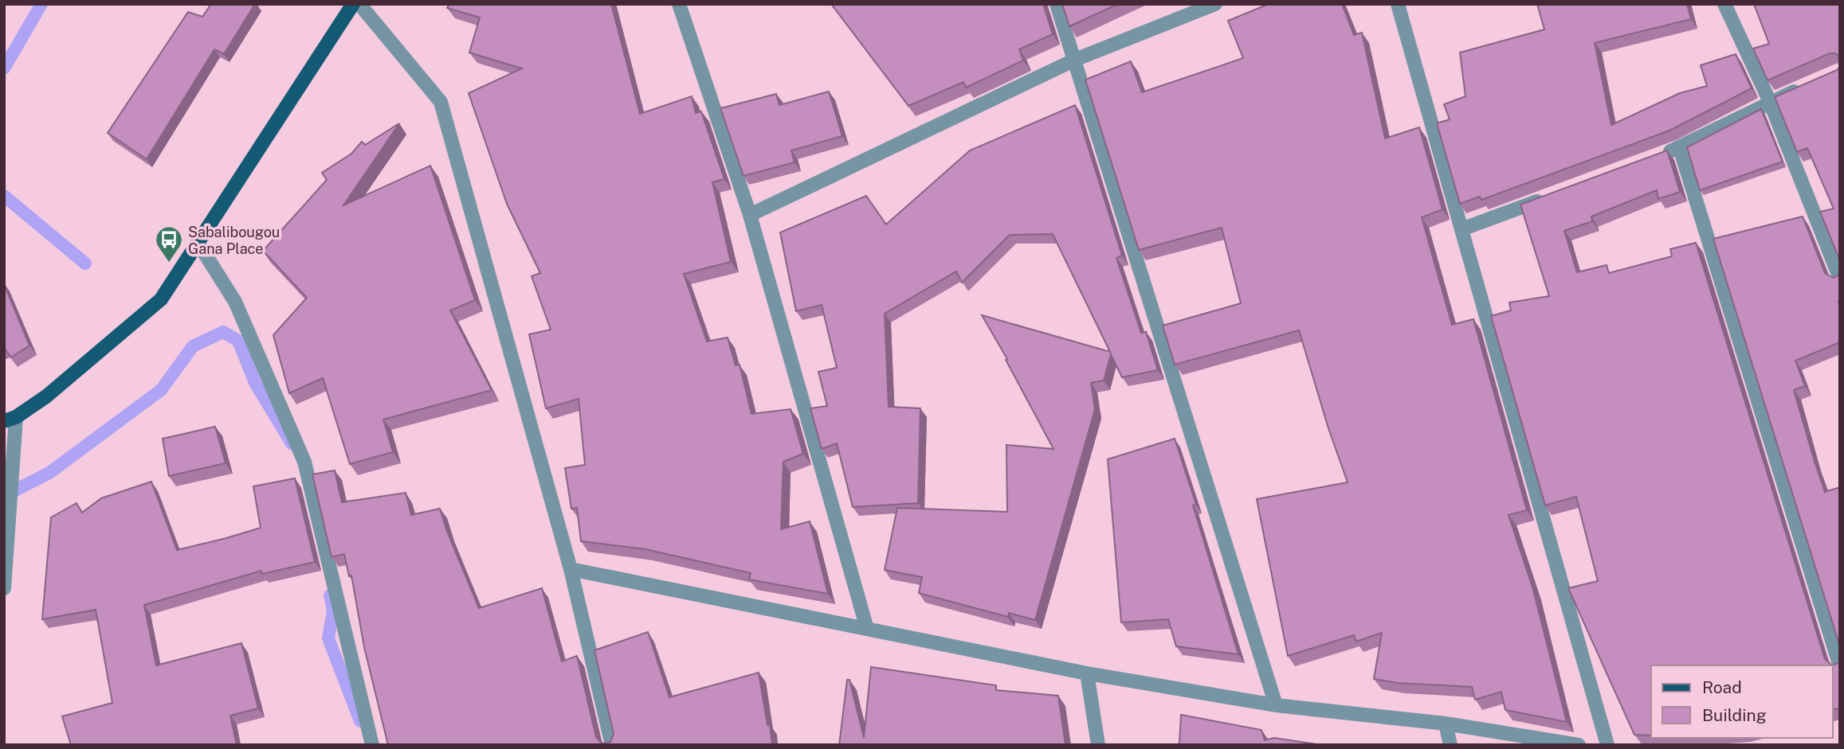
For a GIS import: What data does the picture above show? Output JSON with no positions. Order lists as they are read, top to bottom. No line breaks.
{"places":{"bus stop":["Sabalibougou Gana Place"]},"legend":["Road","Building"]}
